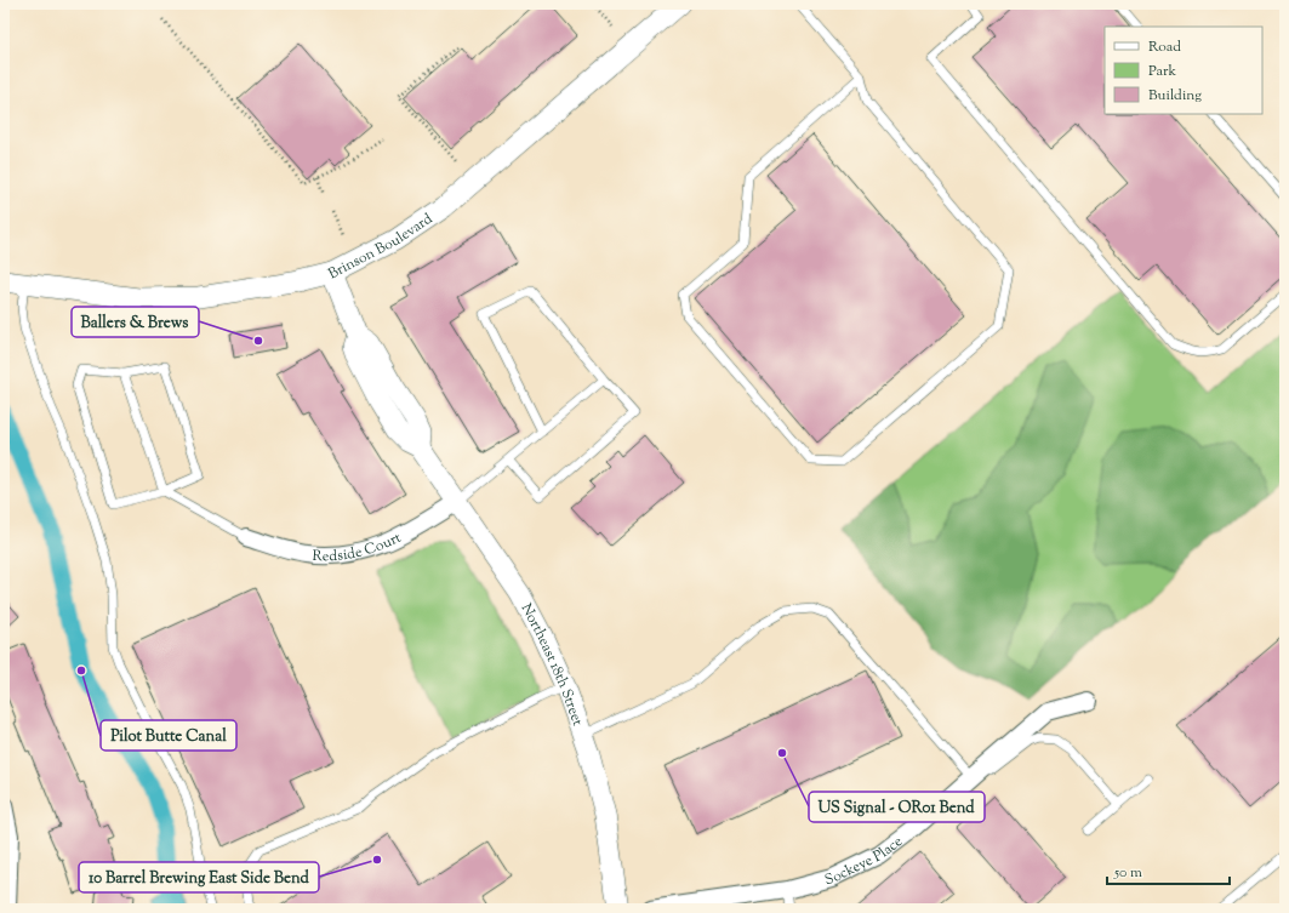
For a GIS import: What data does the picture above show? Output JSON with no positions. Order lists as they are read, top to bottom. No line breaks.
{"streets":{"street":["Brinson Boulevard","Redside Court","Northeast 18th Street","Sockeye Place"]},"crossings":[["Brinson Boulevard","Northeast 18th Street"],["Redside Court","Northeast 18th Street"]],"places":["Ballers & Brews","Pilot Butte Canal","US Signal - OR01 Bend","10 Barrel Brewing East Side Bend"],"legend":["Road","Park","Building"],"scale_bar":"50 m"}
